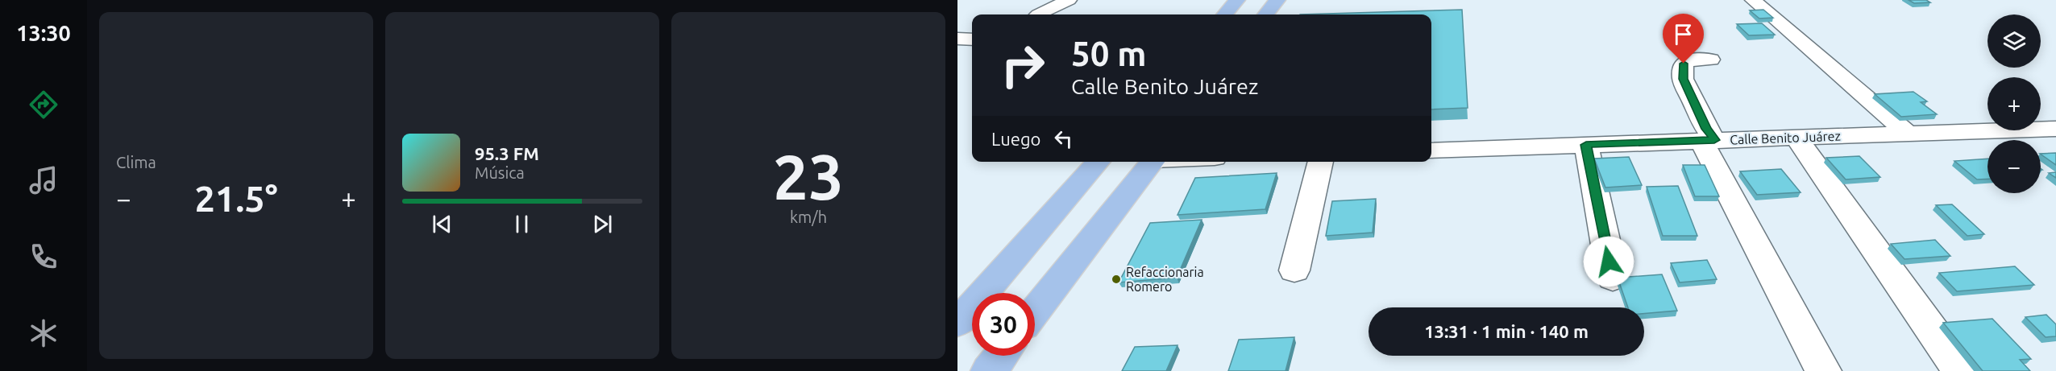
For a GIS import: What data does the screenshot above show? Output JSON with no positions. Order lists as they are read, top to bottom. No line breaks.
{"streets":{"street":["Calle Benito Juárez"]},"places":["Refaccionaria Romero"],"page":{"tabs":"13:30","tile":["Clima",["23","km/h"]],"map_buttons":["+","−"],"turn":["50 m","Calle Benito Juárez"],"then":"Luego","song":["95.3 FM","Música"],"heat":["−","21.5°","+"],"limit":"30","trip":"13:31 · 1 min · 140 m"}}
